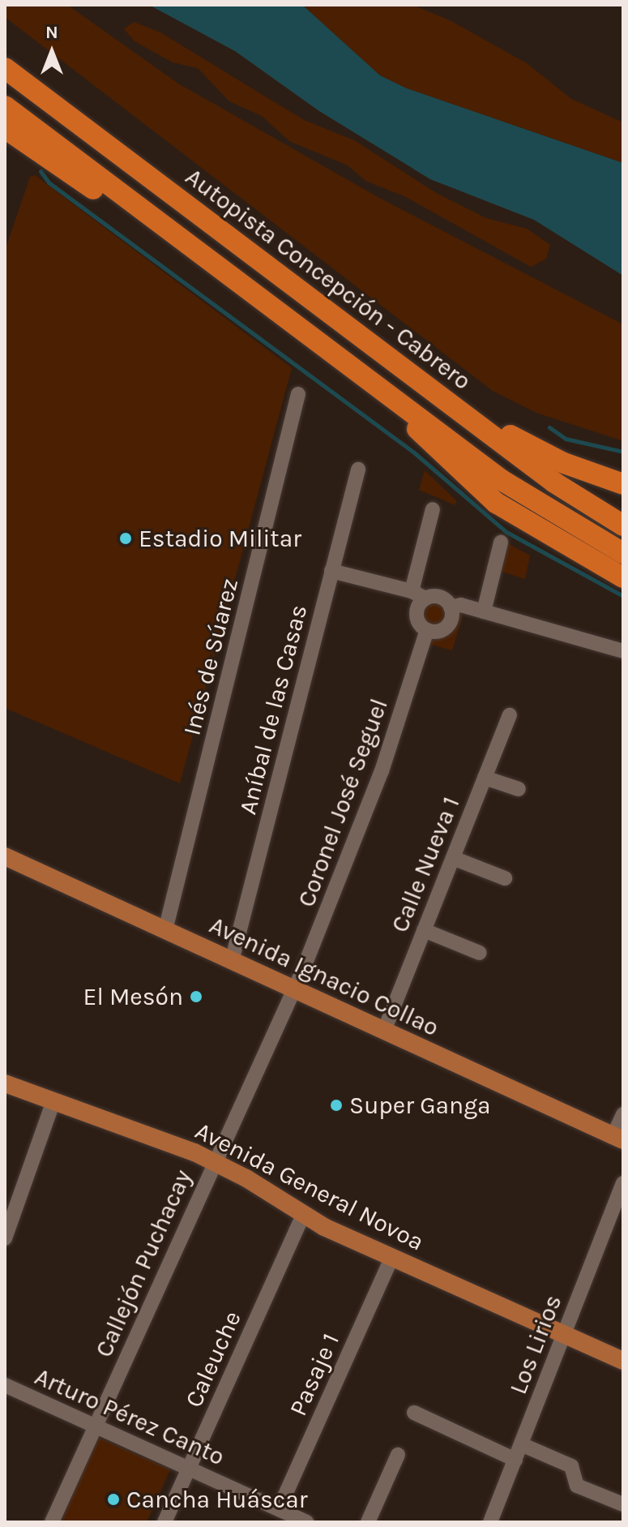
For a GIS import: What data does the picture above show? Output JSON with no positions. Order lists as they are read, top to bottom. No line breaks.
{"streets":{"highway":["Autopista Concepción - Cabrero"],"main road":["Avenida Ignacio Collao","Avenida General Novoa"],"street":["Inés de Súarez","Aníbal de las Casas","Coronel José Seguel","Calle Nueva 1","Callejón Puchacay","Los Lirios","Caleuche","Pasaje 1","Arturo Pérez Canto"]},"crossings":[["Inés de Súarez","Avenida Ignacio Collao"],["Aníbal de las Casas","Avenida Ignacio Collao"],["Coronel José Seguel","Avenida Ignacio Collao"],["Coronel José Seguel","Callejón Puchacay"],["Calle Nueva 1","Avenida Ignacio Collao"],["Avenida Ignacio Collao","Callejón Puchacay"],["Avenida General Novoa","Callejón Puchacay"],["Avenida General Novoa","Los Lirios"],["Avenida General Novoa","Caleuche"],["Avenida General Novoa","Pasaje 1"],["Callejón Puchacay","Arturo Pérez Canto"],["Caleuche","Arturo Pérez Canto"],["Pasaje 1","Arturo Pérez Canto"]],"places":["Estadio Militar","El Mesón","Super Ganga","Cancha Huáscar"],"north":"top"}
